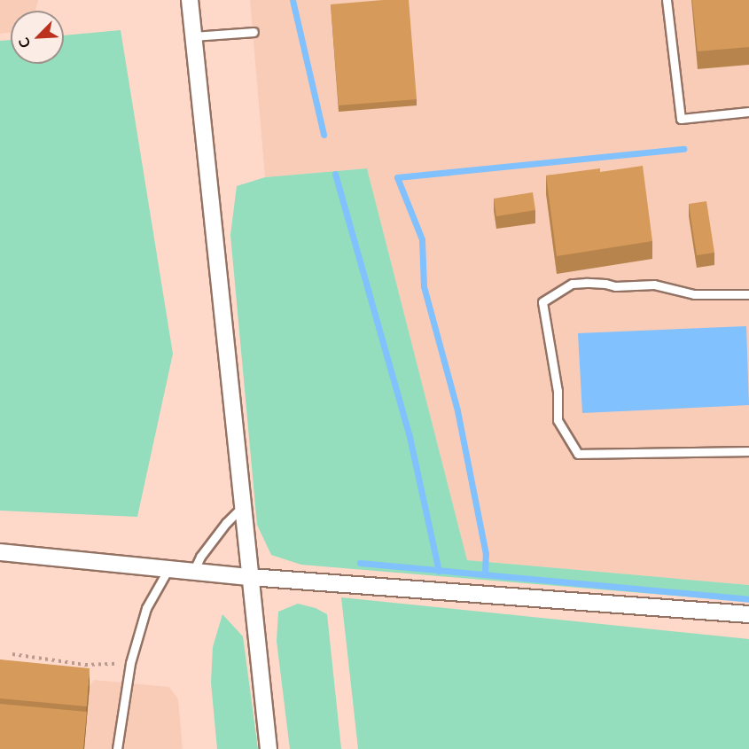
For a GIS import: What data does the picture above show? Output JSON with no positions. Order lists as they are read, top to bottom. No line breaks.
{"north":"bottom left"}
